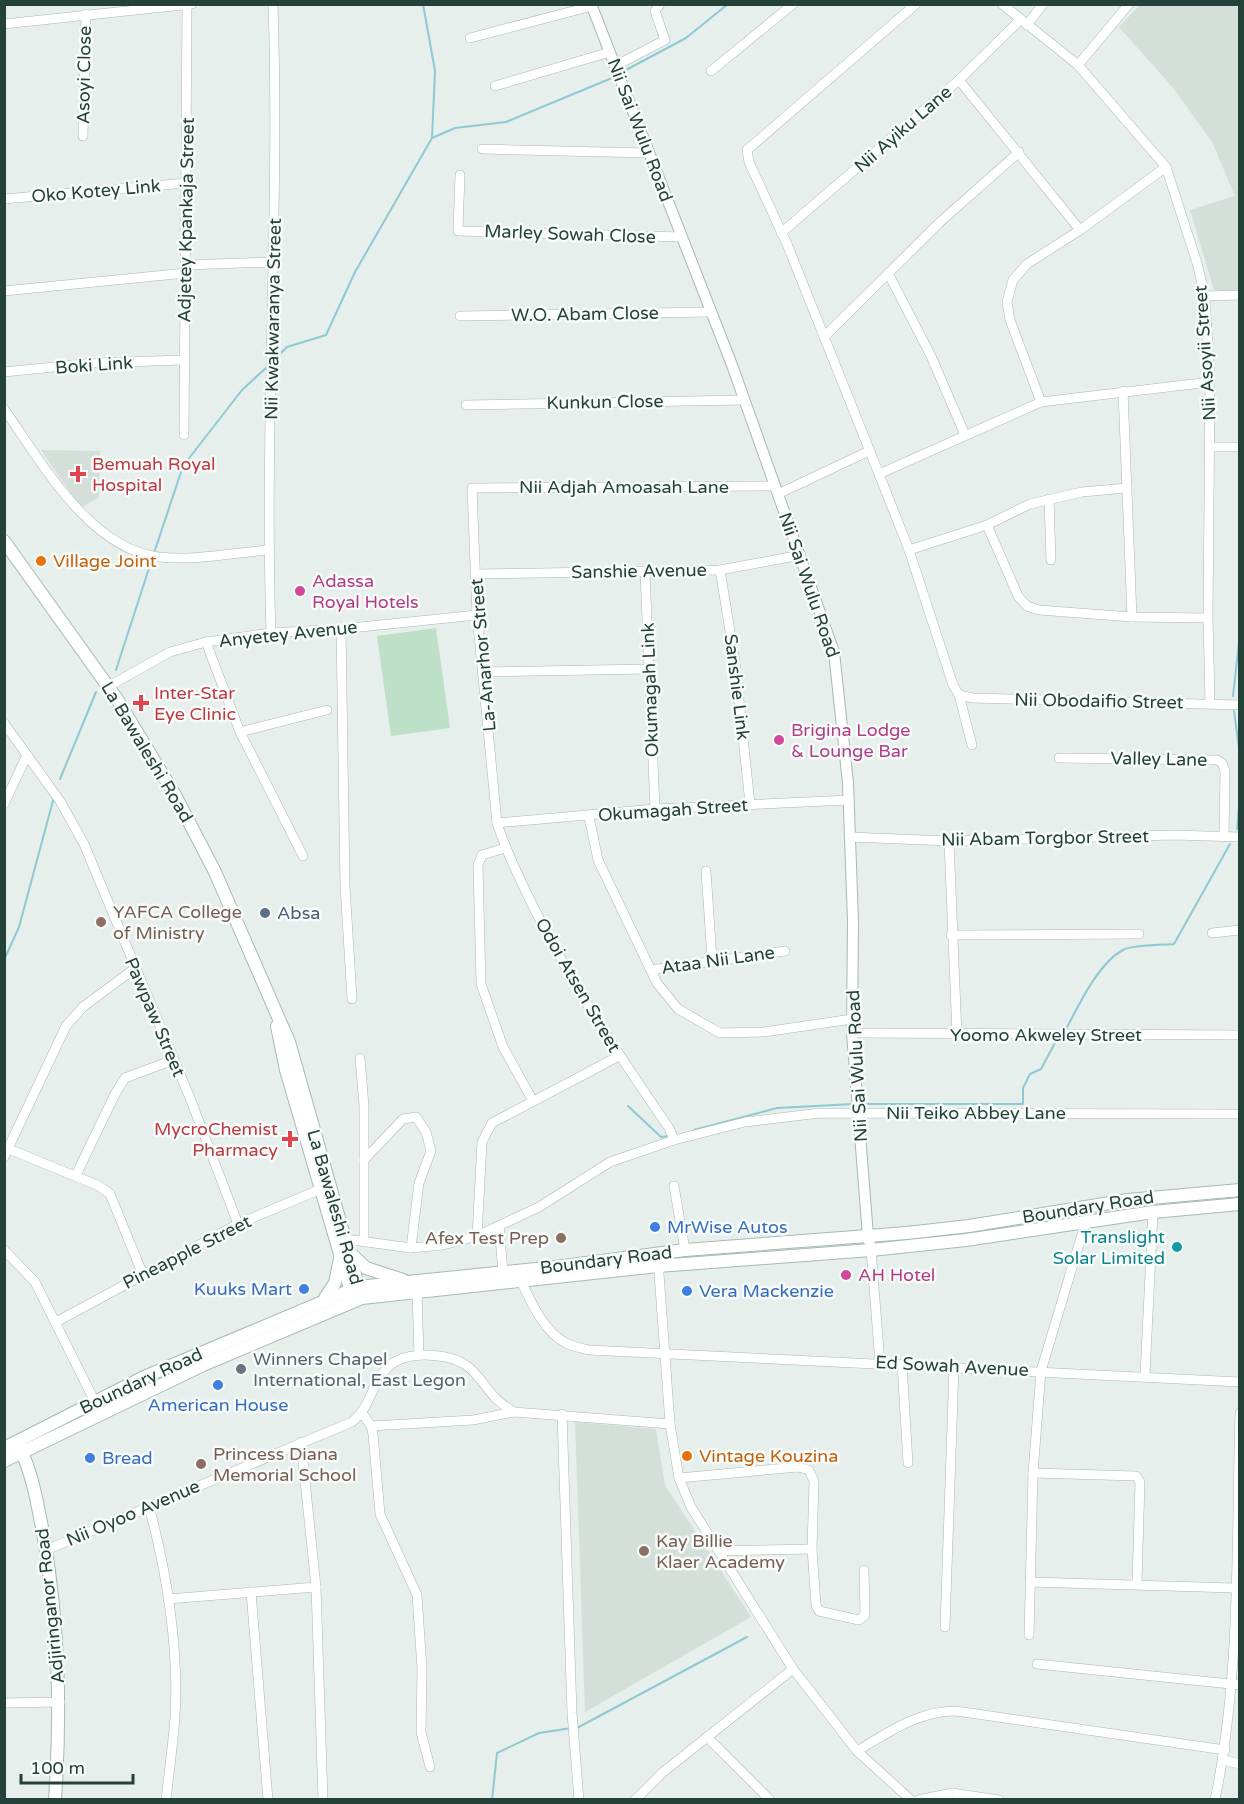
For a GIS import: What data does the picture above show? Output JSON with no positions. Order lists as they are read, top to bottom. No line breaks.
{"streets":{"main road":["La Bawaleshi Road","Boundary Road","Adjiringanor Road"],"street":["Asoyi Close","Nii Ayiku Lane","Nii Sai Wulu Road","Oko Kotey Link","Adjetey Kpankaja Street","Marley Sowah Close","W.O. Abam Close","Nii Kwakwaranya Street","Nii Asoyii Street","Boki Link","Kunkun Close","Nii Adjah Amoasah Lane","Sanshie Avenue","Anyetey Avenue","La-Anarhor Street","Sanshie Link","Okumagah Link","Nii Obodaifio Street","Valley Lane","Okumagah Street","Nii Abam Torgbor Street","Ataa Nii Lane","Odoi Atsen Street","Pawpaw Street","Yoomo Akweley Street","Nii Teiko Abbey Lane","Pineapple Street","Ed Sowah Avenue","Nii Oyoo Avenue"]},"crossings":[["Nii Ayiku Lane","Nii Asoyii Street"],["Nii Sai Wulu Road","Marley Sowah Close"],["Nii Sai Wulu Road","W.O. Abam Close"],["Nii Sai Wulu Road","Kunkun Close"],["Nii Sai Wulu Road","Nii Adjah Amoasah Lane"],["Nii Sai Wulu Road","Sanshie Avenue"],["Nii Sai Wulu Road","Okumagah Street"],["Nii Sai Wulu Road","Nii Abam Torgbor Street"],["Nii Sai Wulu Road","Yoomo Akweley Street"],["Nii Sai Wulu Road","Nii Teiko Abbey Lane"],["Nii Sai Wulu Road","Boundary Road"],["Oko Kotey Link","Adjetey Kpankaja Street"],["Adjetey Kpankaja Street","Boki Link"],["Nii Kwakwaranya Street","Anyetey Avenue"],["Nii Asoyii Street","Nii Obodaifio Street"],["Nii Adjah Amoasah Lane","La-Anarhor Street"],["Sanshie Avenue","La-Anarhor Street"],["Sanshie Avenue","Sanshie Link"],["Sanshie Avenue","Okumagah Link"],["Anyetey Avenue","La-Anarhor Street"],["Anyetey Avenue","La Bawaleshi Road"],["La-Anarhor Street","Okumagah Street"],["La-Anarhor Street","Odoi Atsen Street"],["Sanshie Link","Okumagah Street"],["Okumagah Link","Okumagah Street"],["La Bawaleshi Road","Nii Teiko Abbey Lane"],["La Bawaleshi Road","Boundary Road"],["La Bawaleshi Road","Pineapple Street"],["Valley Lane","Nii Abam Torgbor Street"],["Okumagah Street","Odoi Atsen Street"],["Odoi Atsen Street","Nii Teiko Abbey Lane"],["Pawpaw Street","Pineapple Street"],["Boundary Road","Ed Sowah Avenue"],["Boundary Road","Adjiringanor Road"],["Nii Oyoo Avenue","Adjiringanor Road"]],"places":{"health":["Bemuah Royal Hospital","Inter-Star Eye Clinic","MycroChemist Pharmacy"],"other":["Village Joint","Adassa Royal Hotels","Brigina Lodge & Lounge Bar","Absa","YAFCA College of Ministry","MrWise Autos","Afex Test Prep","Translight Solar Limited","AH Hotel","Kuuks Mart","Vera Mackenzie","Winners Chapel International, East Legon","American House","Vintage Kouzina","Bread","Princess Diana Memorial School","Kay Billie Klaer Academy"]},"scale_bar":"100 m"}
